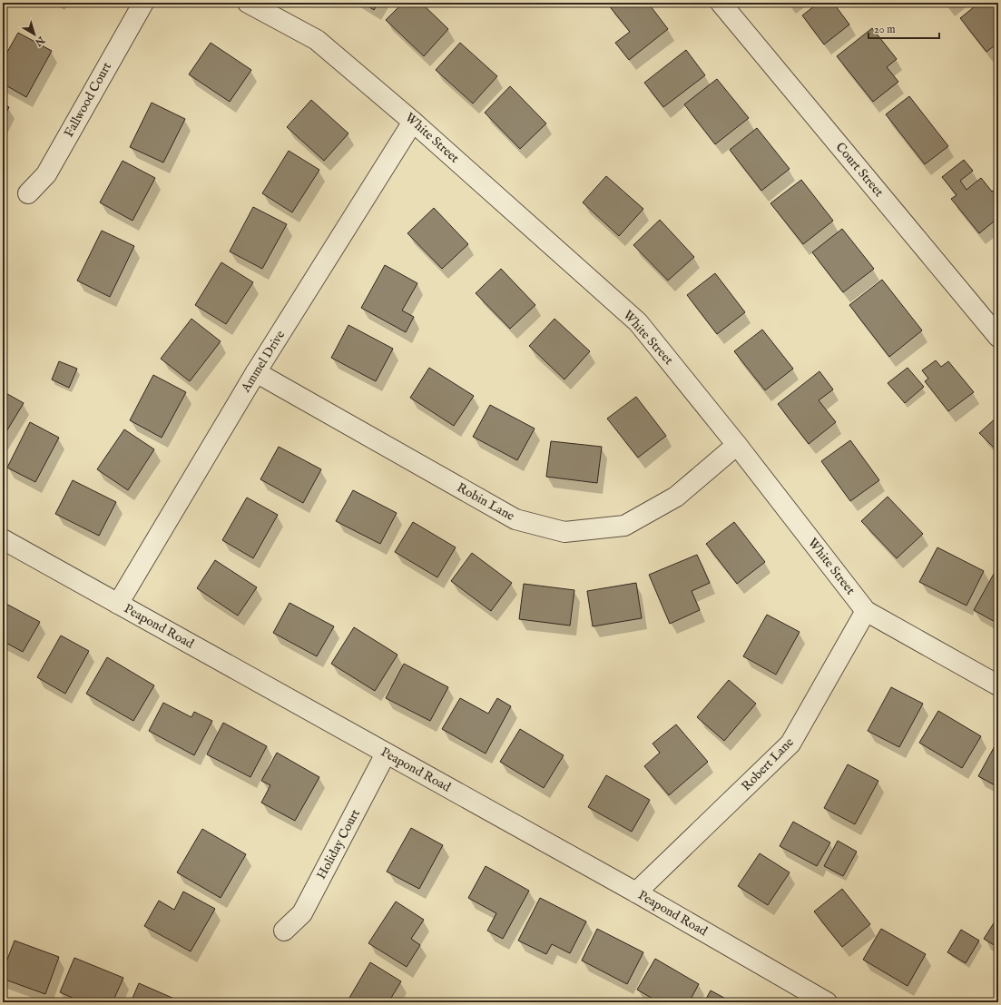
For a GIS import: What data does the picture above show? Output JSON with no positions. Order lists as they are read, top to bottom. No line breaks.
{"streets":{"street":["Fallwood Court","White Street","Court Street","Ammel Drive","Robin Lane","Peapond Road","Robert Lane","Holiday Court"]},"crossings":[["White Street","Ammel Drive"],["White Street","Robin Lane"],["White Street","Robert Lane"],["Ammel Drive","Robin Lane"],["Ammel Drive","Peapond Road"],["Peapond Road","Robert Lane"],["Peapond Road","Holiday Court"]],"scale_bar":"20 m","north":"bottom right"}
